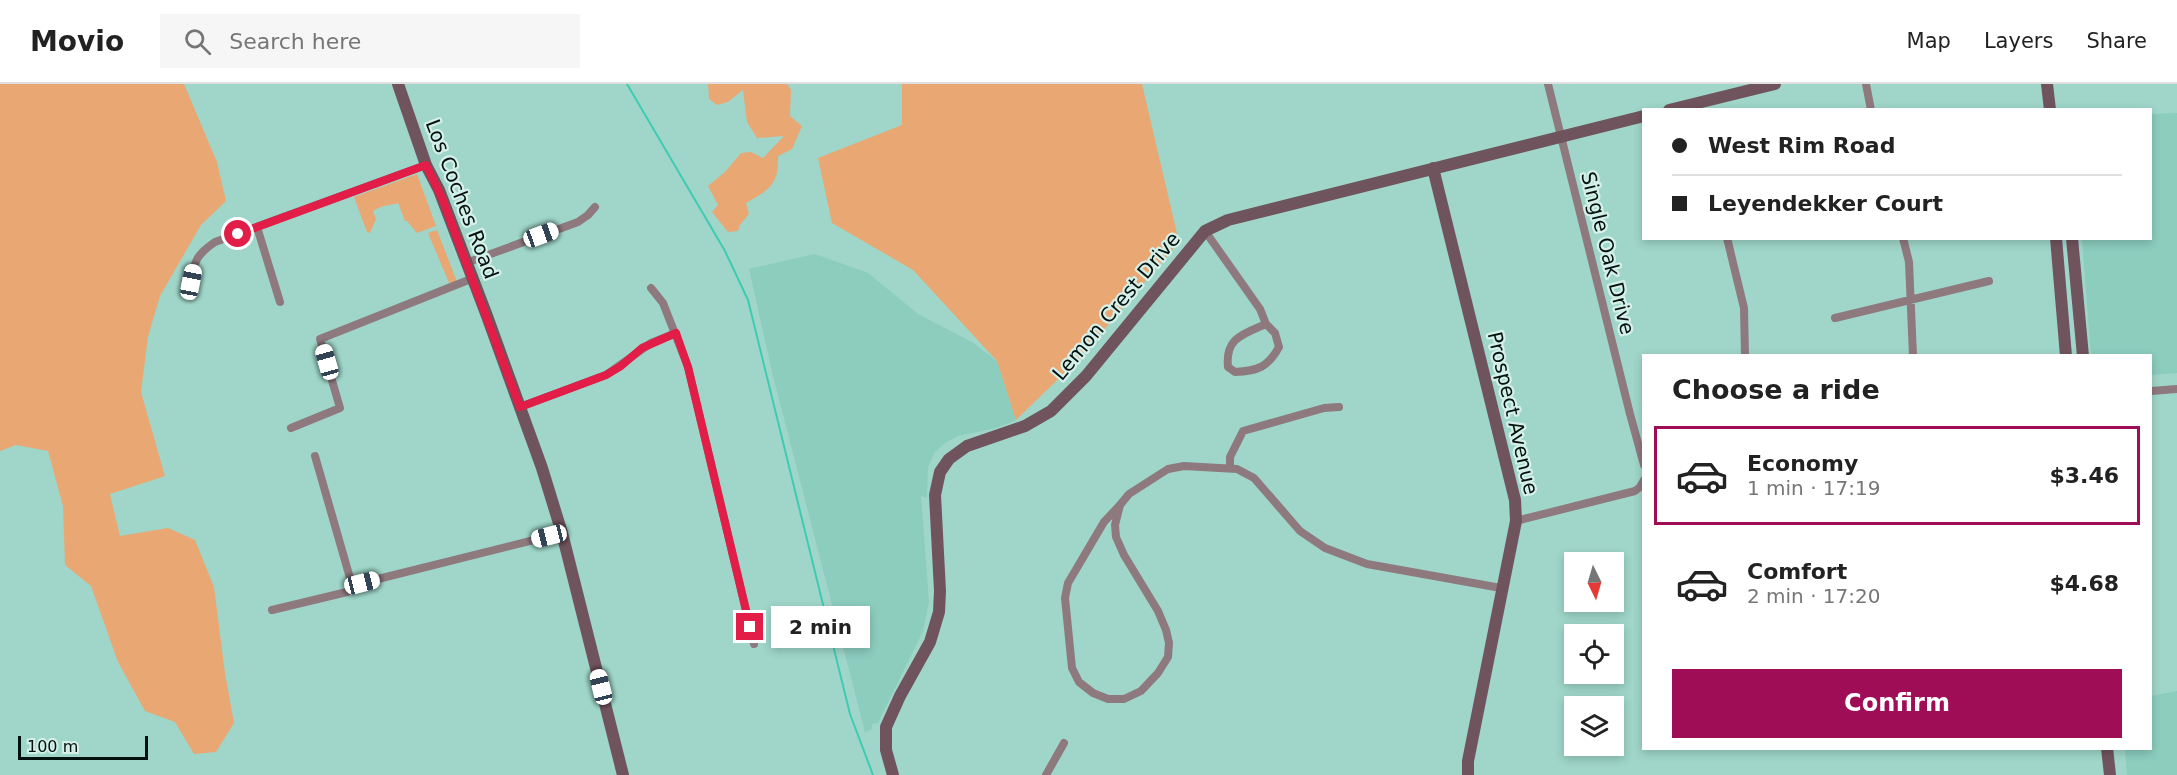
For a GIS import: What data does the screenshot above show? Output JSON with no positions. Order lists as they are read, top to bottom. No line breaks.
{"streets":{"street":["Los Coches Road","Single Oak Drive","Lemon Crest Drive","Prospect Avenue"]},"crossings":[["Single Oak Drive","Lemon Crest Drive"],["Lemon Crest Drive","Prospect Avenue"]],"scale_bar":"100 m","north":"bottom","page":{"header":"Movio","search":"Search here","nav":["Map","Layers","Share"],"banner":["West Rim Road","Leyendekker Court"],"heading":"Choose a ride","list":[{"name":"Economy","note":"1 min · 17:19","value":"$3.46"},{"name":"Comfort","note":"2 min · 17:20","value":"$4.68"}],"bubble":"2 min","buttons":"Confirm","scale":"100 m"}}
